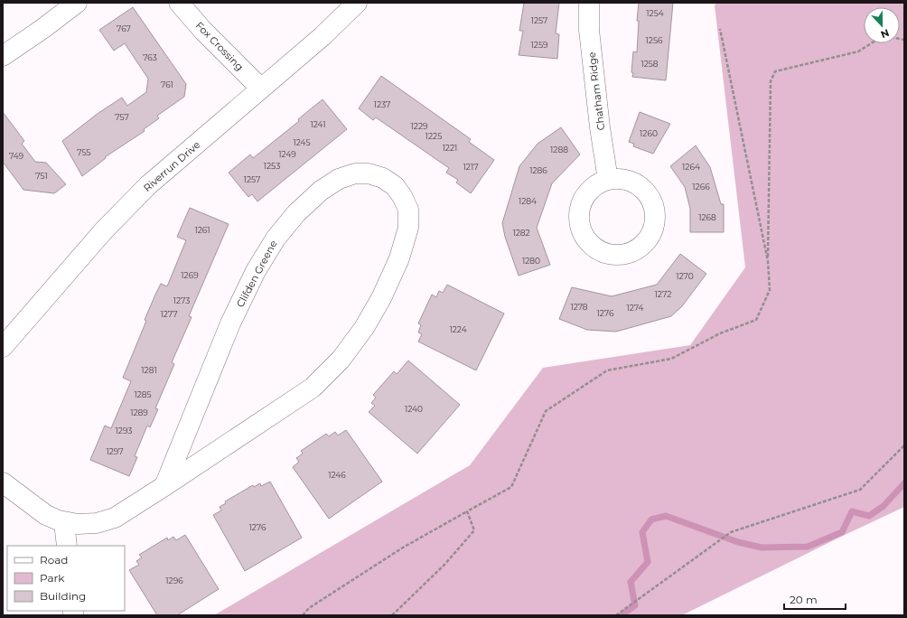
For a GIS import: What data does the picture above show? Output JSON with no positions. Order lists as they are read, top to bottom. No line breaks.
{"streets":{"street":["Fox Crossing","Chatham Ridge","Riverrun Drive","Clifden Greene"]},"crossings":[["Fox Crossing","Riverrun Drive"]],"house_numbers":["1254","1257","767","1256","1259","763","1258","761","1237","757","1241","1229","1260","1225","1245","1221","1288","755","1249","749","1253","1217","1264","1286","751","1257","1266","1284","1268","1261","1282","1280","1269","1270","1272","1273","1278","1274","1276","1277","1224","1281","1285","1240","1289","1293","1297","1246","1276","1296"],"legend":["Road","Park","Building"],"scale_bar":"20 m","north":"bottom"}
